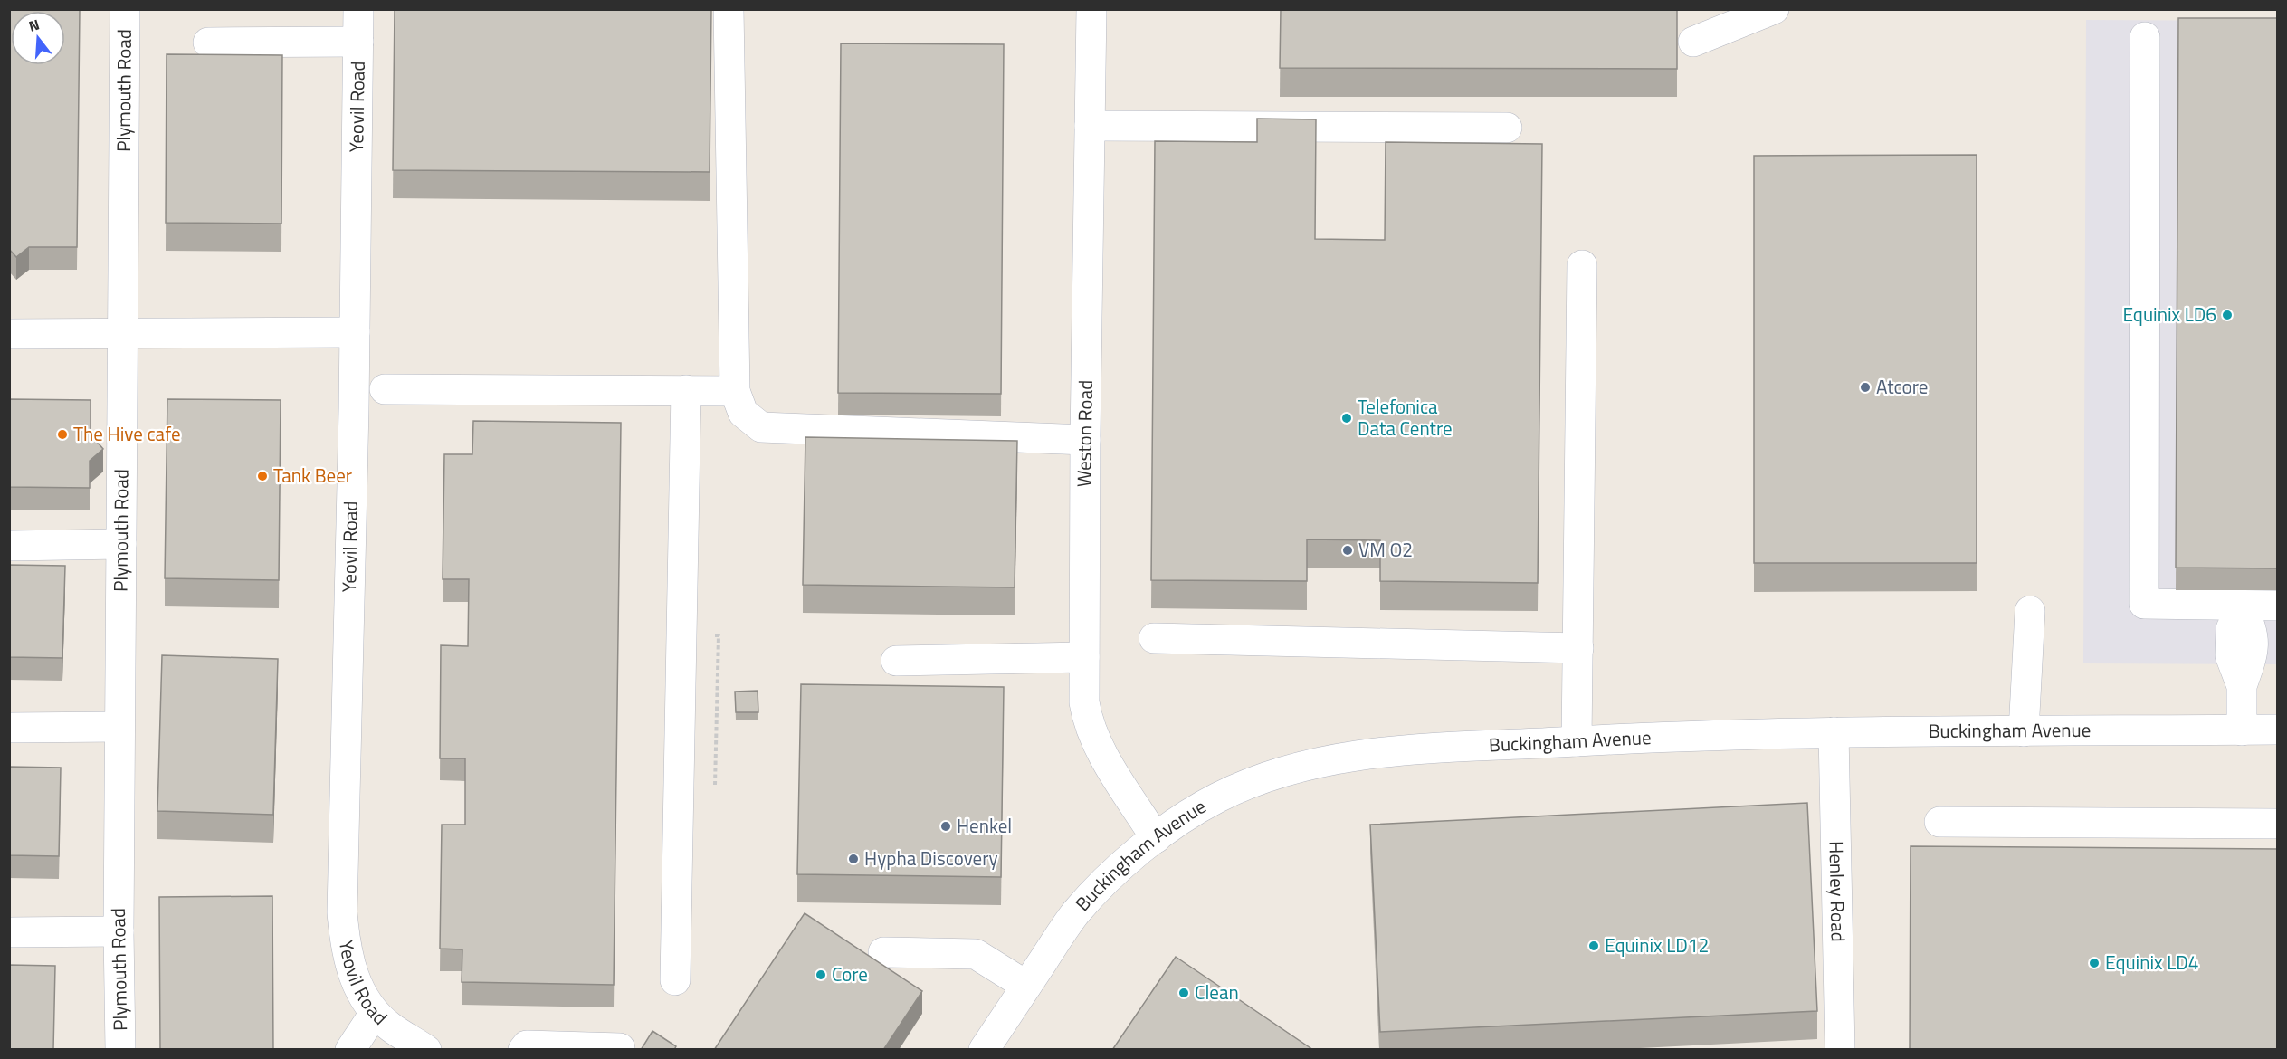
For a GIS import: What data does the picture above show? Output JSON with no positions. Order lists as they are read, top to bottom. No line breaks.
{"streets":{"street":["Plymouth Road","Yeovil Road","Weston Road","Buckingham Avenue","Henley Road"]},"crossings":[["Weston Road","Buckingham Avenue"],["Buckingham Avenue","Henley Road"]],"places":["Equinix LD6","Atcore","Telefonica Data Centre","The Hive cafe","Tank Beer","VM O2","Henkel","Hypha Discovery","Equinix LD12","Equinix LD4","Core","Clean"],"north":"top"}
